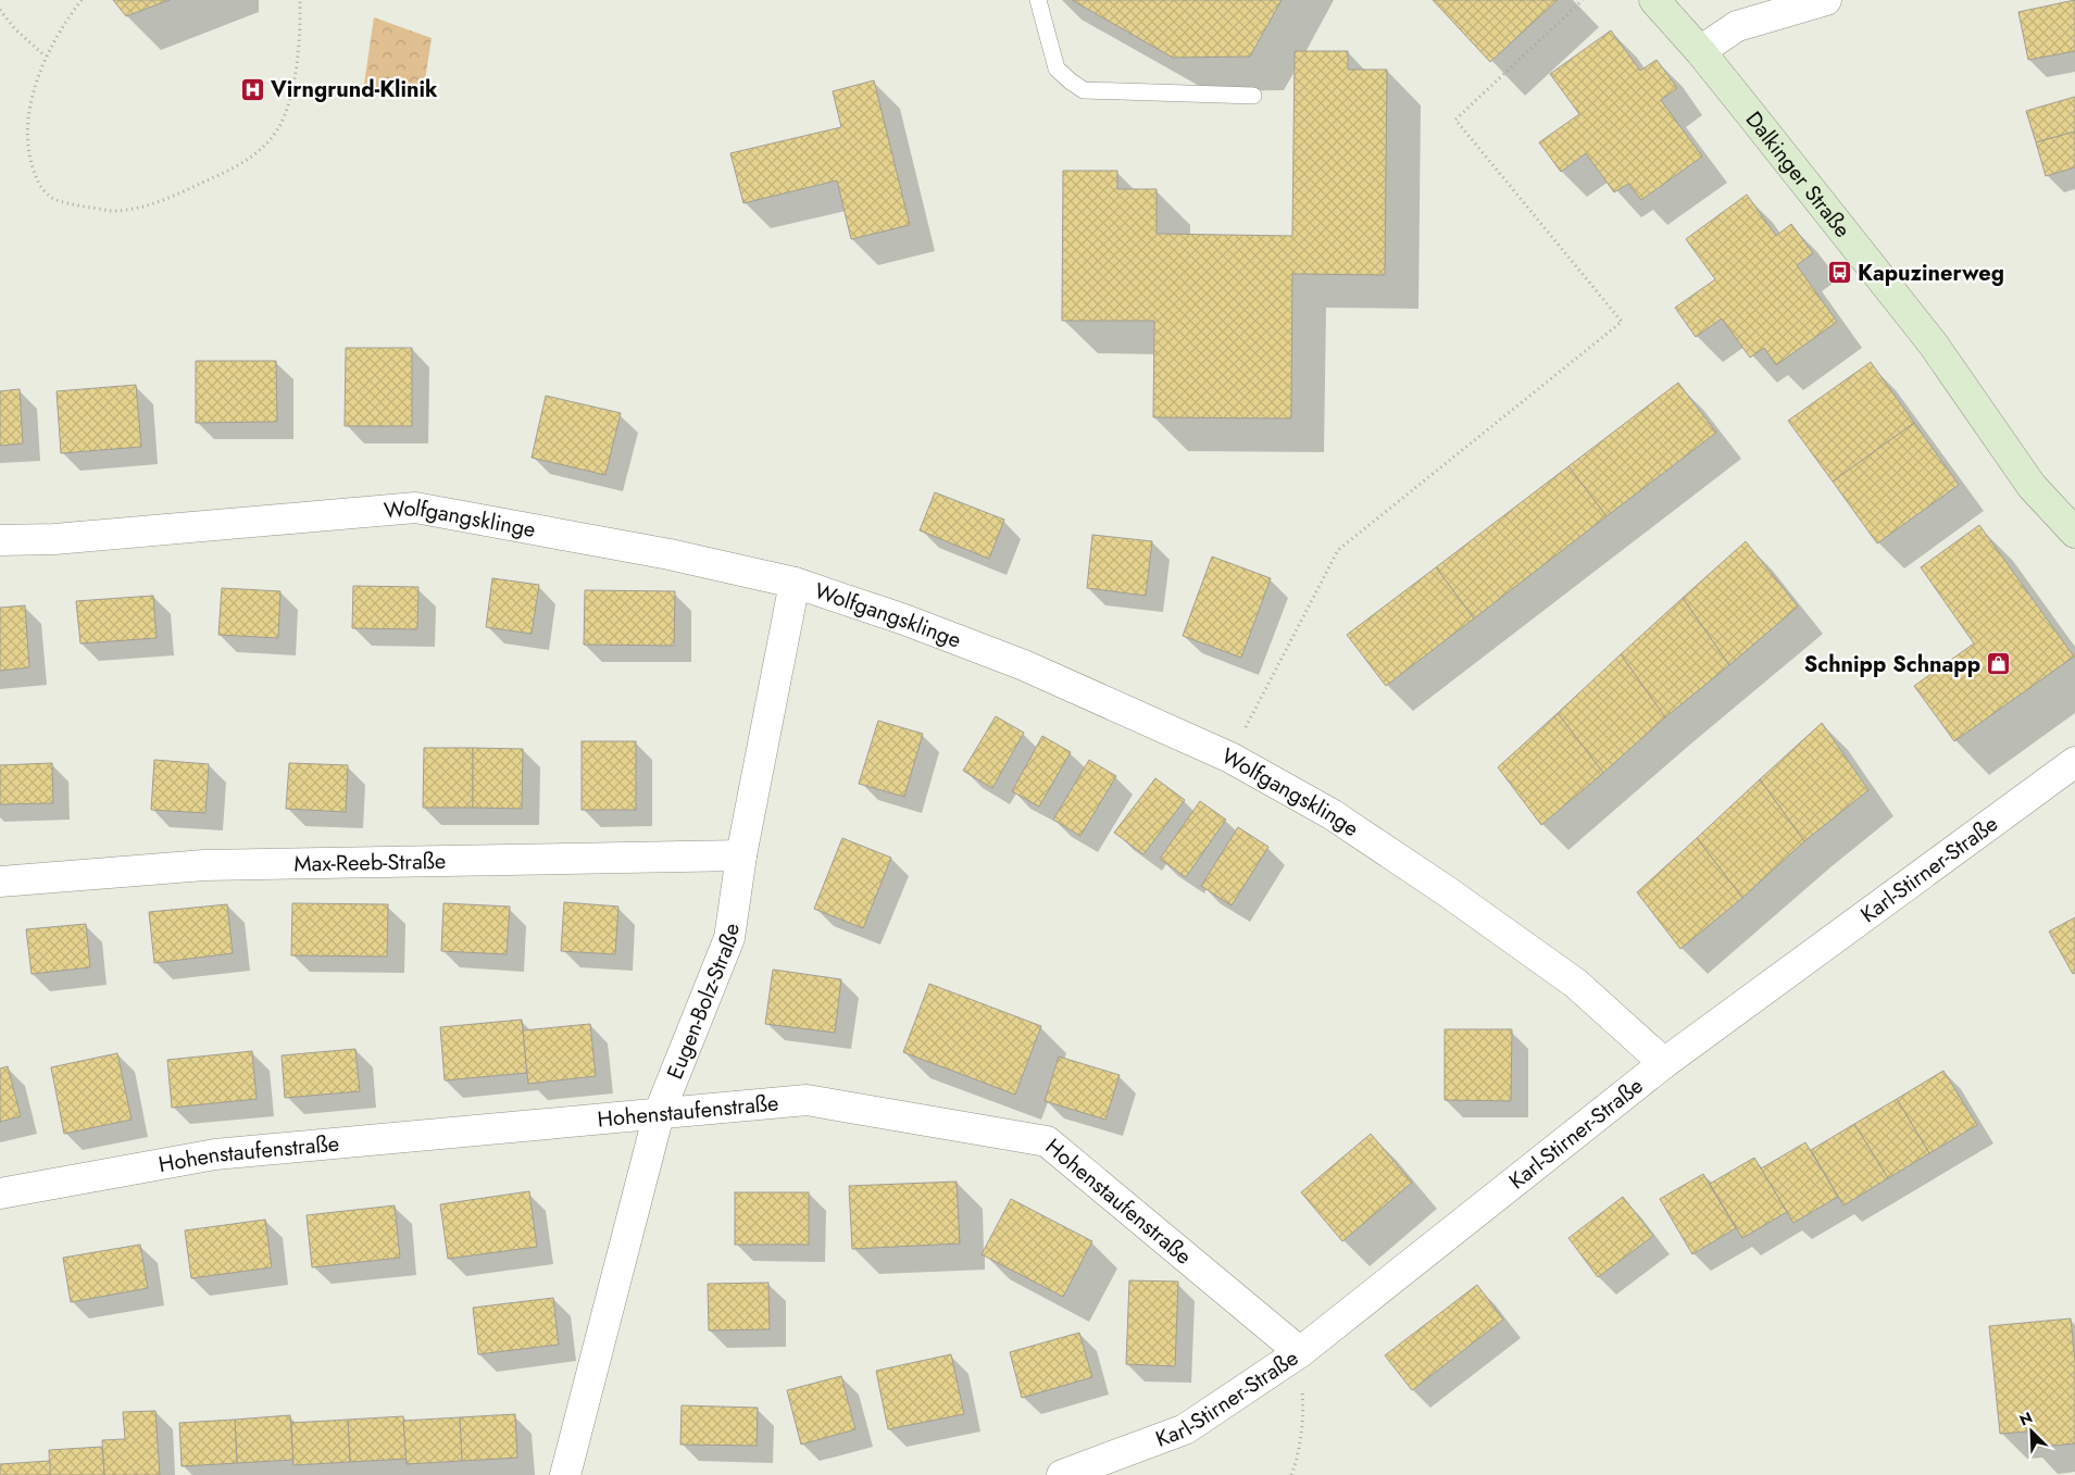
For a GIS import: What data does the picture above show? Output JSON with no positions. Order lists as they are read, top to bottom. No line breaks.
{"streets":{"street":["Dalkinger Straße","Wolfgangsklinge","Max-Reeb-Straße","Karl-Stirner-Straße","Eugen-Bolz-Straße","Hohenstaufenstraße"]},"crossings":[["Wolfgangsklinge","Karl-Stirner-Straße"],["Wolfgangsklinge","Eugen-Bolz-Straße"],["Max-Reeb-Straße","Eugen-Bolz-Straße"],["Karl-Stirner-Straße","Hohenstaufenstraße"],["Eugen-Bolz-Straße","Hohenstaufenstraße"]],"places":{"hospital":["Virngrund-Klinik"],"bus stop":["Kapuzinerweg"],"shop":["Schnipp Schnapp"]},"north":"top left"}
